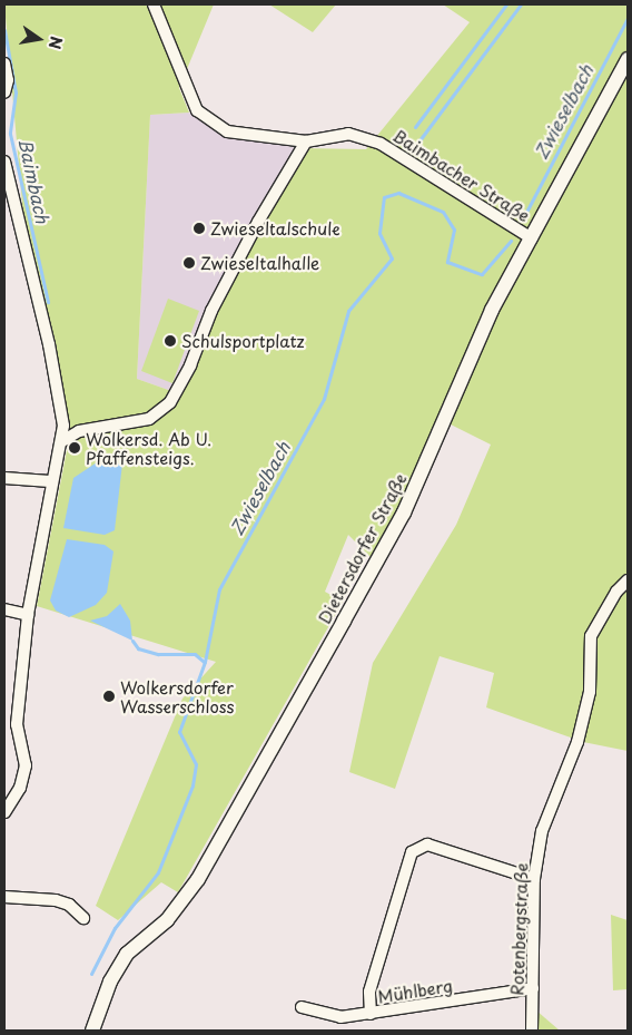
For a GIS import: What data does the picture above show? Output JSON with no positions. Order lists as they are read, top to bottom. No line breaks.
{"streets":{"street":["Baimbacher Straße","Dietersdorfer Straße","Rotenbergstraße","Mühlberg"]},"crossings":[["Baimbacher Straße","Dietersdorfer Straße"],["Rotenbergstraße","Mühlberg"]],"water":["Zwieselbach","Baimbach"],"places":["Zwieseltalschule","Zwieseltalhalle","Schulsportplatz","Wolkersd. Ab U. Pfaffensteigs.","Wolkersdorfer Wasserschloss"],"north":"right"}
